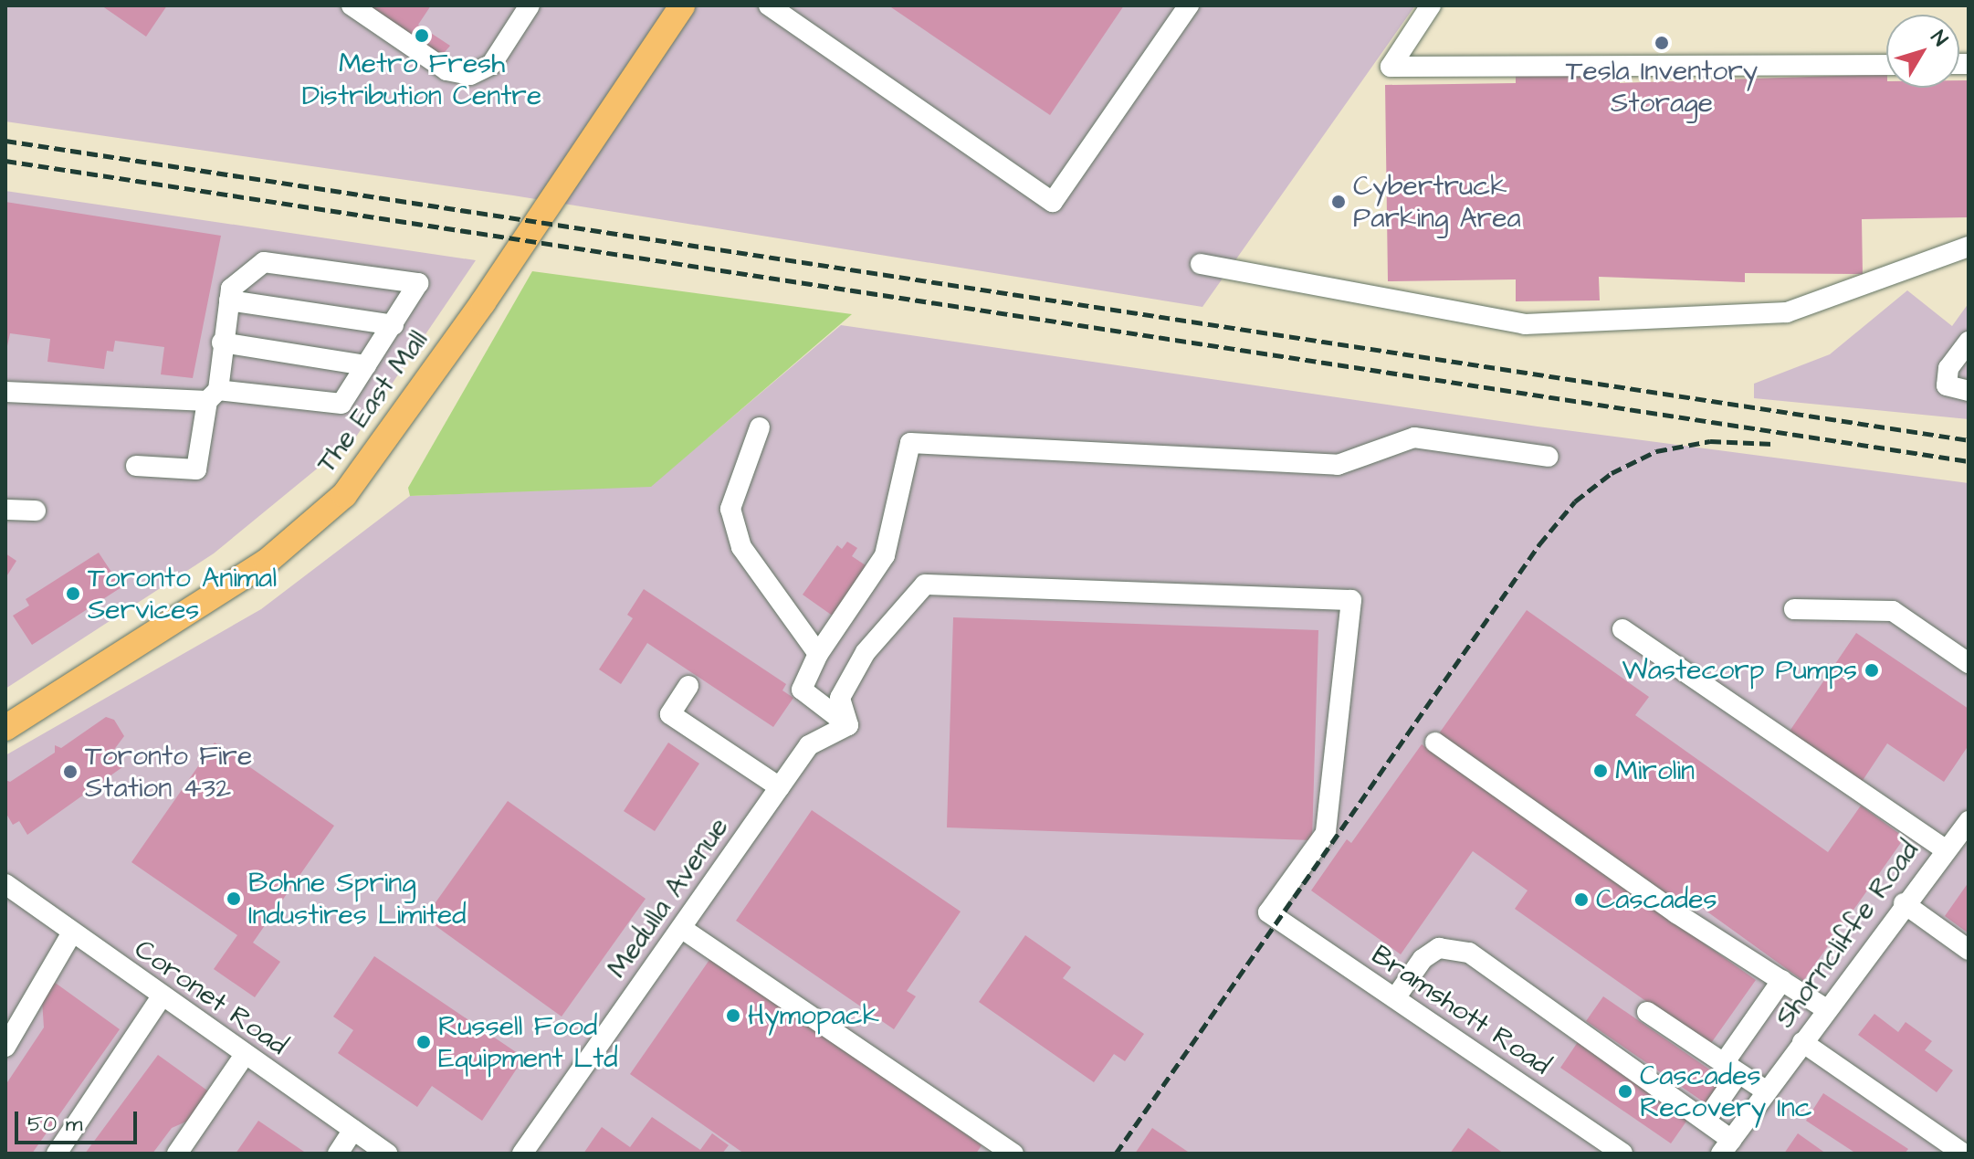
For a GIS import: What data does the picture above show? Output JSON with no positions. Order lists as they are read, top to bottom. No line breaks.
{"streets":{"main road":["The East Mall"],"street":["Medulla Avenue","Shorncliffe Road","Coronet Road","Bramshott Road"]},"crossings":[["Medulla Avenue","Bramshott Road"]],"places":["Metro Fresh Distribution Centre","Tesla Inventory Storage","Cybertruck Parking Area","Toronto Animal Services","Wastecorp Pumps","Mirolin","Toronto Fire Station 432","Bohne Spring Industires Limited","Cascades","Hymopack","Russell Food Equipment Ltd","Cascades Recovery Inc"],"scale_bar":"50 m","north":"top right"}
